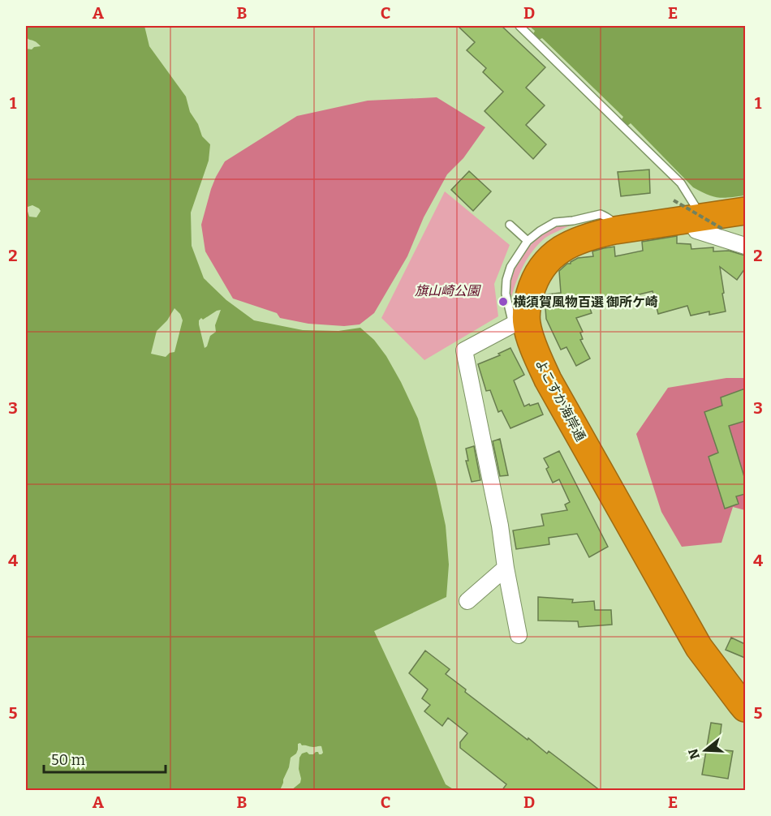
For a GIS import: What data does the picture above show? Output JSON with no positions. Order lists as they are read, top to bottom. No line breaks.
{"streets":{"highway":["よこすか海岸通"]},"parks":["旗山崎公園"],"places":["横須賀風物百選 御所ケ崎"],"scale_bar":"50 m","north":"left","grid":{"columns":["A","B","C","D","E"],"rows":["1","2","3","4","5"]}}
